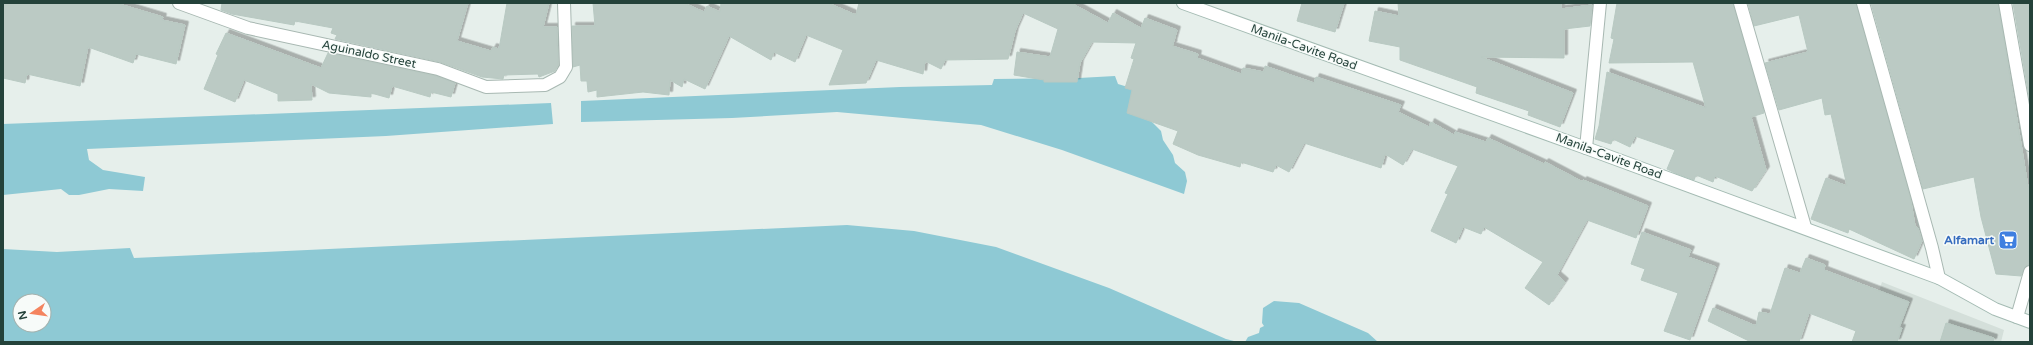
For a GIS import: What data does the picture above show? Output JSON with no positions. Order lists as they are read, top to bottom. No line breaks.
{"streets":{"street":["Manila-Cavite Road","Aguinaldo Street"]},"places":{"supermarket":["Alfamart"]},"north":"left"}
